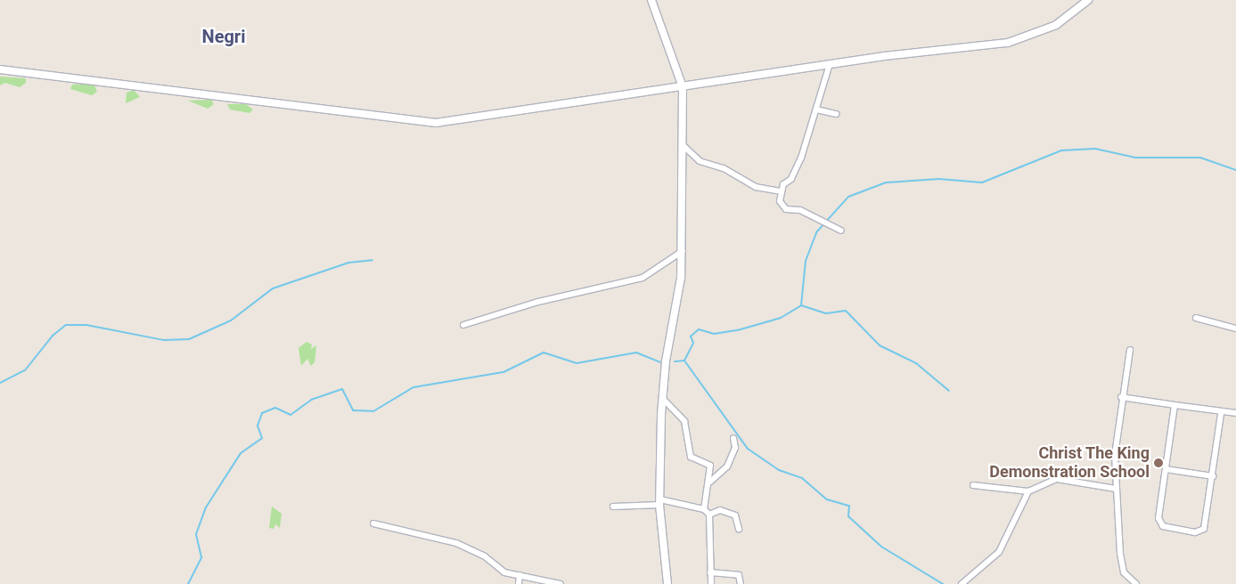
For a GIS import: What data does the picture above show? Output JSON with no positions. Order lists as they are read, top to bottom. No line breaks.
{"districts":["Negri"],"places":["Christ The King Demonstration School"]}
